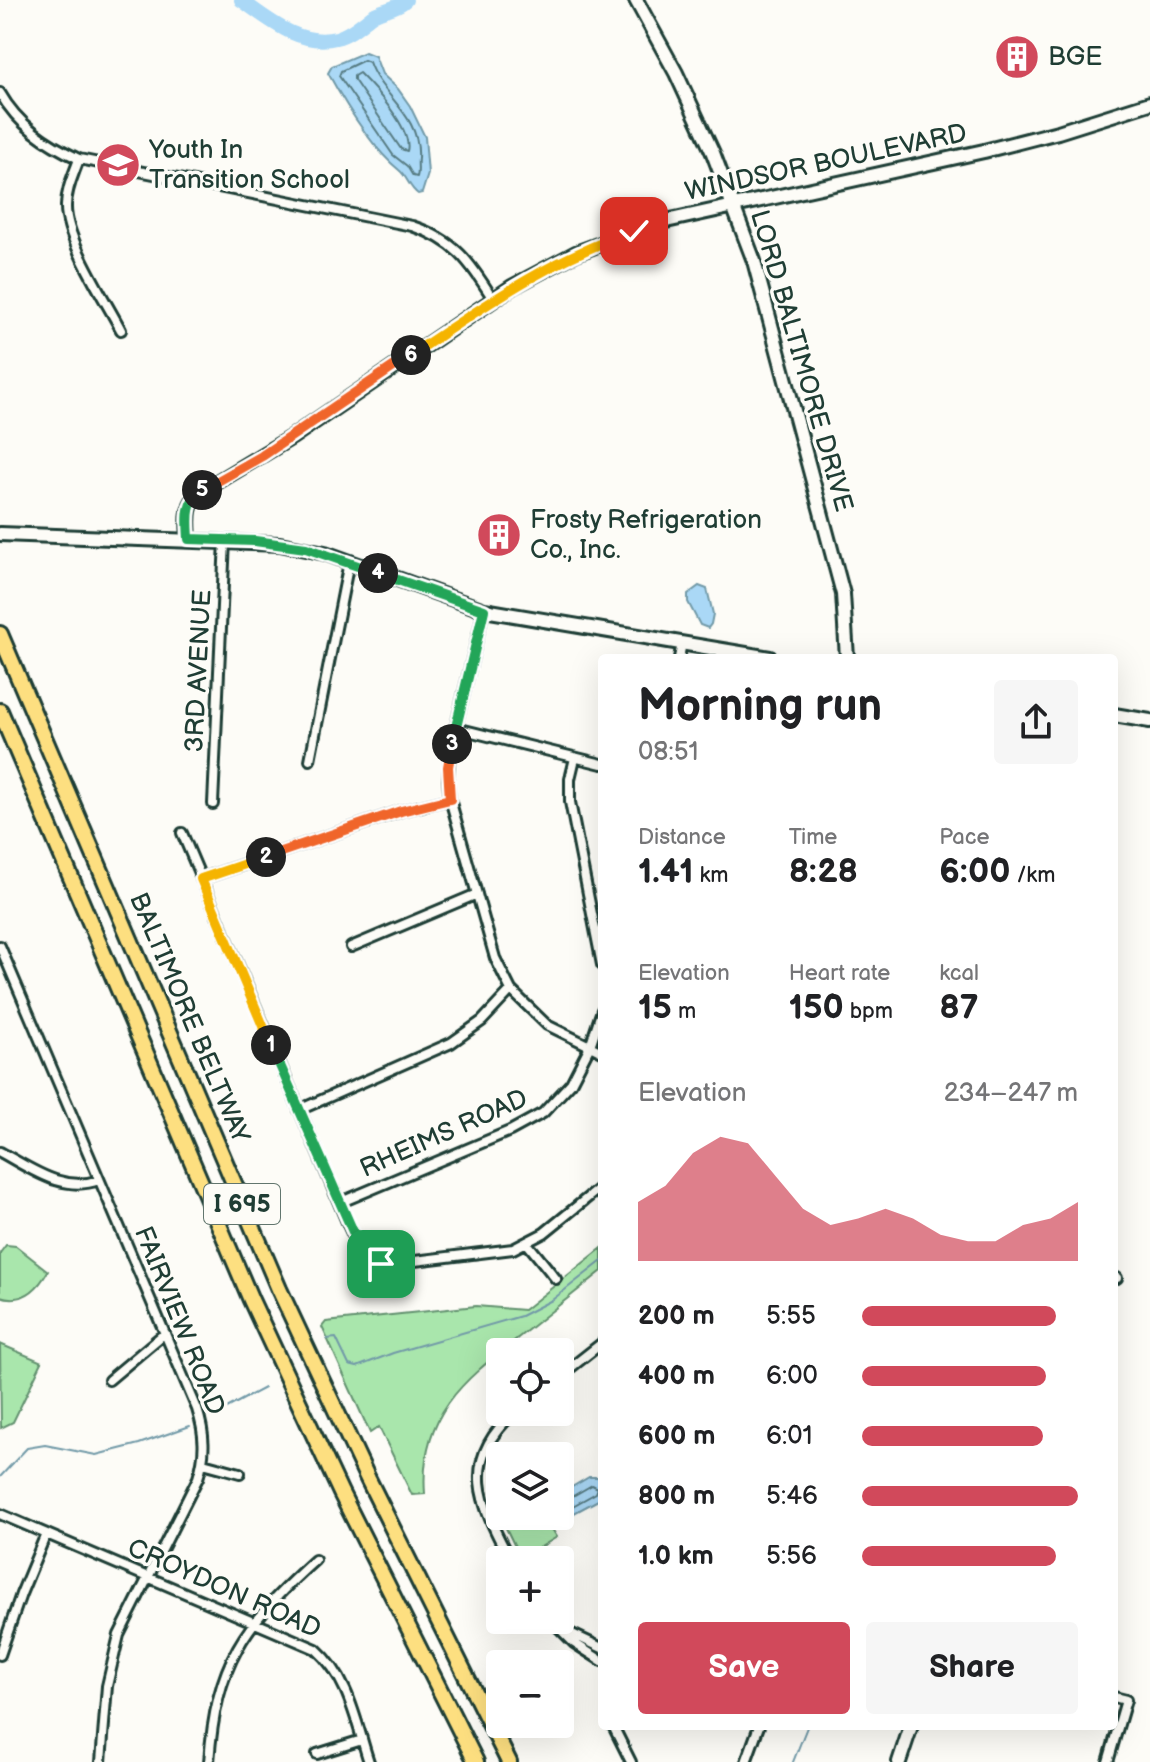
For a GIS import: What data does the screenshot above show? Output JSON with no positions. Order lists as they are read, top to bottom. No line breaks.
{"streets":{"highway":["BALTIMORE BELTWAY","I 695"],"main road":["WINDSOR BOULEVARD","LORD BALTIMORE DRIVE"],"street":["3RD AVENUE","RHEIMS ROAD","FAIRVIEW ROAD","CROYDON ROAD"]},"crossings":[["WINDSOR BOULEVARD","LORD BALTIMORE DRIVE"],["FAIRVIEW ROAD","CROYDON ROAD"]],"places":{"building":["BGE","Frosty Refrigeration Co., Inc."],"school or university":["Youth In Transition School"]},"page":{"pins":["6","5","4","3","2","1"],"heading":["Morning run","08:51"],"stats":[["Distance","1.41 km"],["Time","8:28"],["Pace","6:00 /km"],["Elevation","15 m"],["Heart rate","150 bpm"],["kcal","87"]],"chart":["Elevation","234–247 m"],"list":[{"name":"200 m","note":"5:55"},{"name":"400 m","note":"6:00"},{"name":"600 m","note":"6:01"},{"name":"800 m","note":"5:46"},{"name":"1.0 km","note":"5:56"}],"map_buttons":["+","−"],"buttons":["Save","Share"]}}
